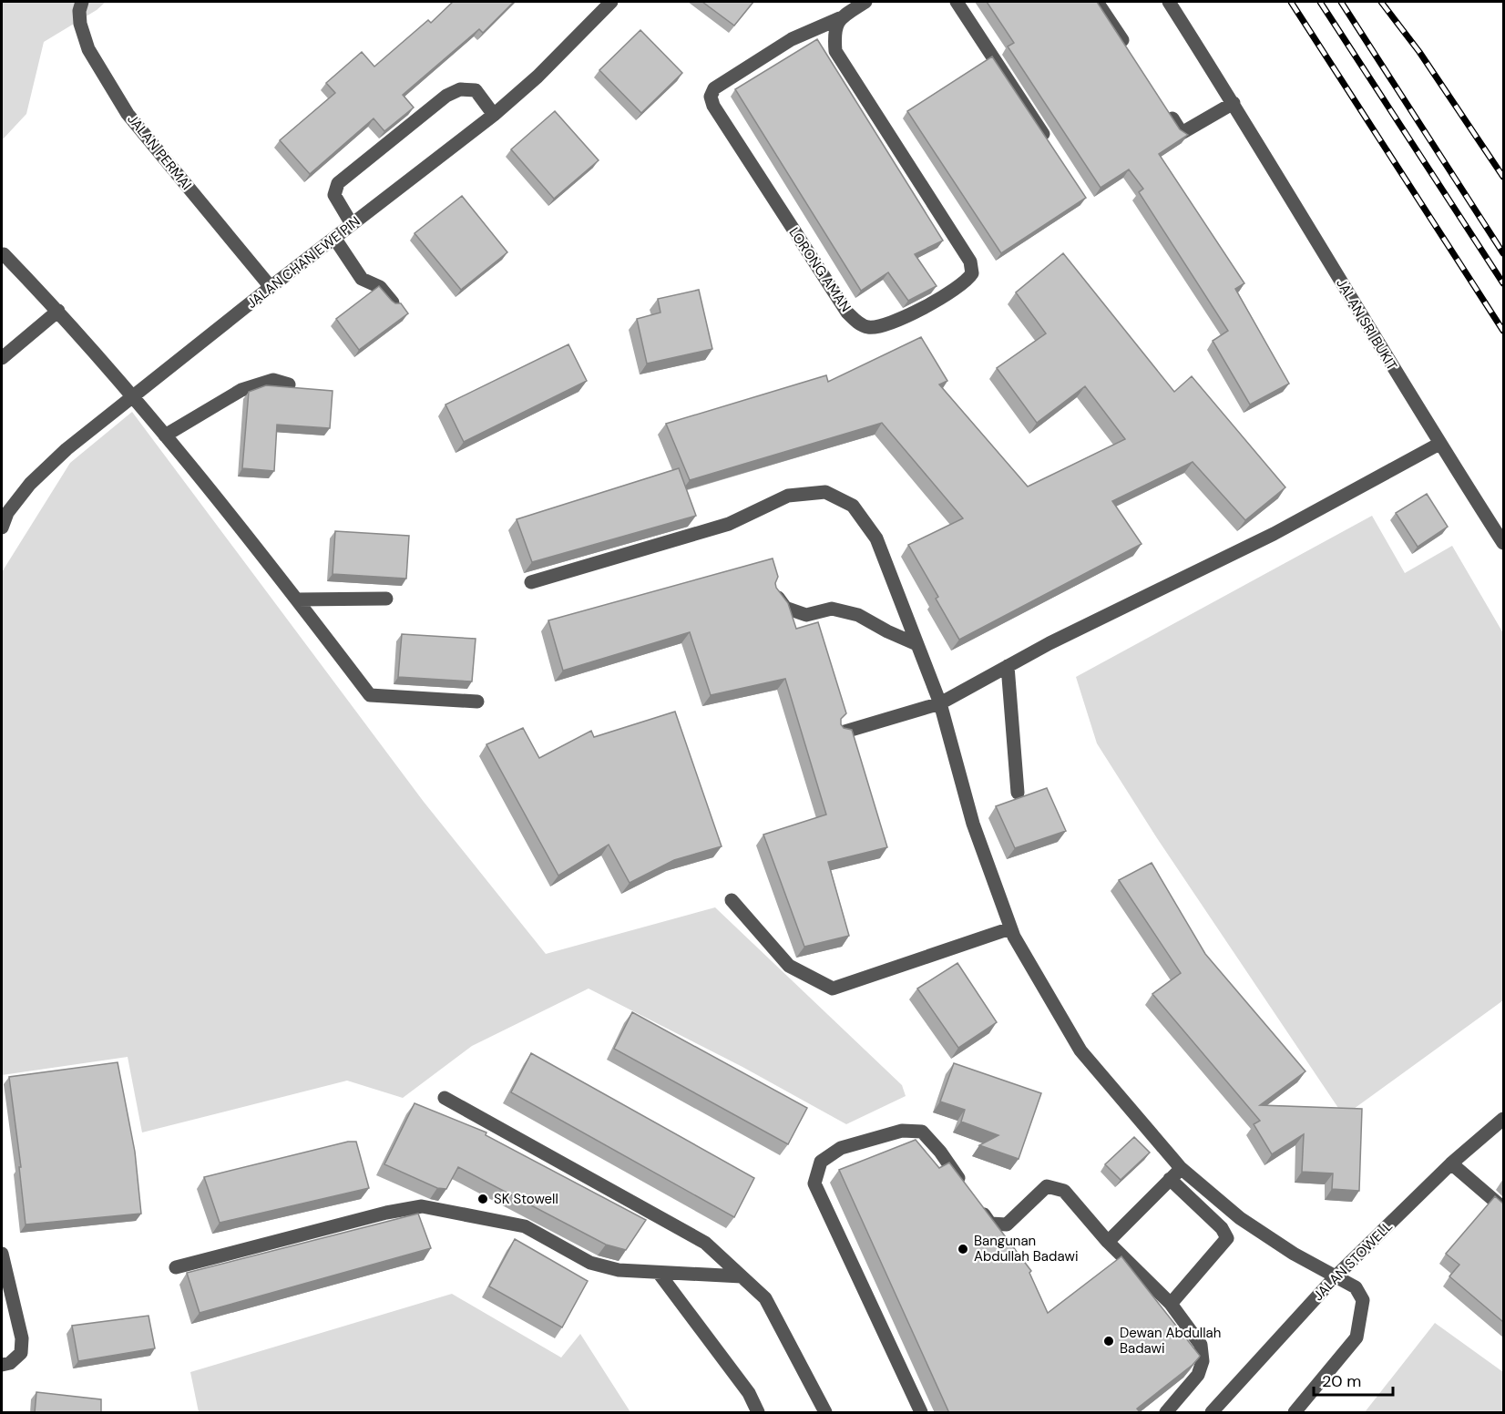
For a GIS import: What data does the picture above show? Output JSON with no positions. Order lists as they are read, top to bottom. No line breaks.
{"streets":{"street":["JALAN PERMAI","JALAN CHAN EWE PIN","LORONG AMAN","JALAN SRI BUKIT","JALAN STOWELL"]},"crossings":[["JALAN PERMAI","JALAN CHAN EWE PIN"]],"places":["SK Stowell","Bangunan Abdullah Badawi","Dewan Abdullah Badawi"],"scale_bar":"20 m"}
